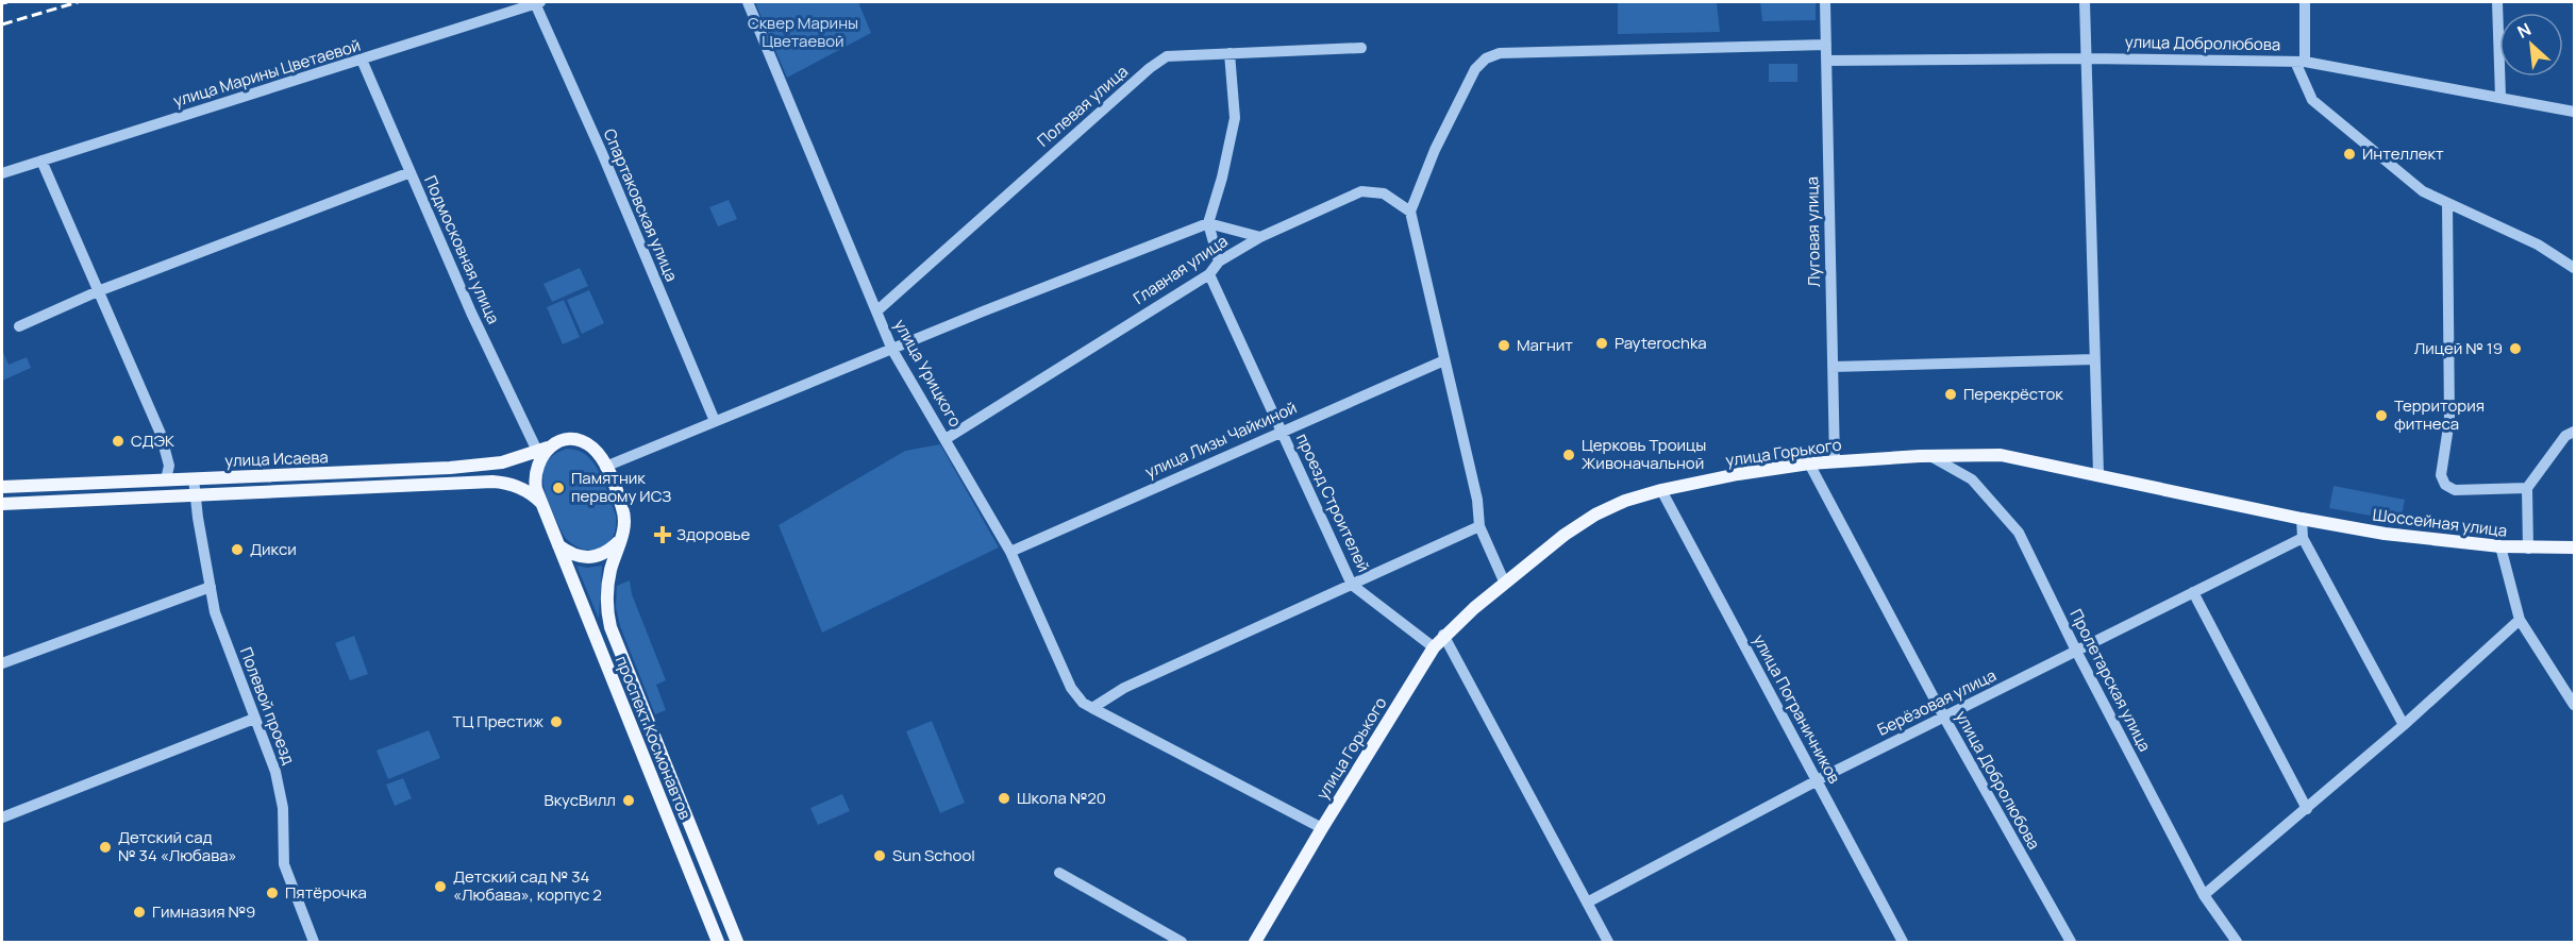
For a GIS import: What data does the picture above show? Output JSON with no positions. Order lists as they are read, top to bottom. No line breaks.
{"streets":{"main road":["улица Горького","улица Исаева","Шоссейная улица","проспект Космонавтов"],"street":["улица Добролюбова","улица Марины Цветаевой","Полевая улица","Спартаковская улица","Луговая улица","Подмосковная улица","Главная улица","улица Урицкого","улица Лизы Чайкиной","проезд Строителей","Пролетарская улица","Берёзовая улица","Полевой проезд","улица Пограничников"]},"crossings":[["улица Добролюбова","Луговая улица"],["улица Добролюбова","улица Горького"],["улица Добролюбова","Берёзовая улица"],["улица Марины Цветаевой","Спартаковская улица"],["улица Марины Цветаевой","Подмосковная улица"],["Полевая улица","улица Урицкого"],["Луговая улица","улица Горького"],["Подмосковная улица","улица Исаева"],["Подмосковная улица","проспект Космонавтов"],["Главная улица","улица Урицкого"],["Главная улица","проезд Строителей"],["улица Урицкого","улица Лизы Чайкиной"],["улица Урицкого","улица Горького"],["улица Лизы Чайкиной","проезд Строителей"],["улица Горького","проезд Строителей"],["улица Горького","Шоссейная улица"],["улица Горького","Пролетарская улица"],["улица Горького","улица Пограничников"],["улица Исаева","Полевой проезд"],["улица Исаева","проспект Космонавтов"],["Пролетарская улица","Берёзовая улица"],["Берёзовая улица","улица Пограничников"]],"parks":["Сквер Марины Цветаевой"],"places":{"other":["Интеллект","Payterochka","Магнит","Лицей № 19","Перекрёсток","Территория фитнеса","СДЭК","Церковь Троицы Живоначальной","Памятник первому ИСЗ","Дикси","ТЦ Престиж","Школа №20","ВкусВилл","Детский сад № 34 «Любава»","Sun School","Детский сад № 34 «Любава», корпус 2","Пятёрочка","Гимназия №9"],"health":["Здоровье"]},"north":"top left"}
